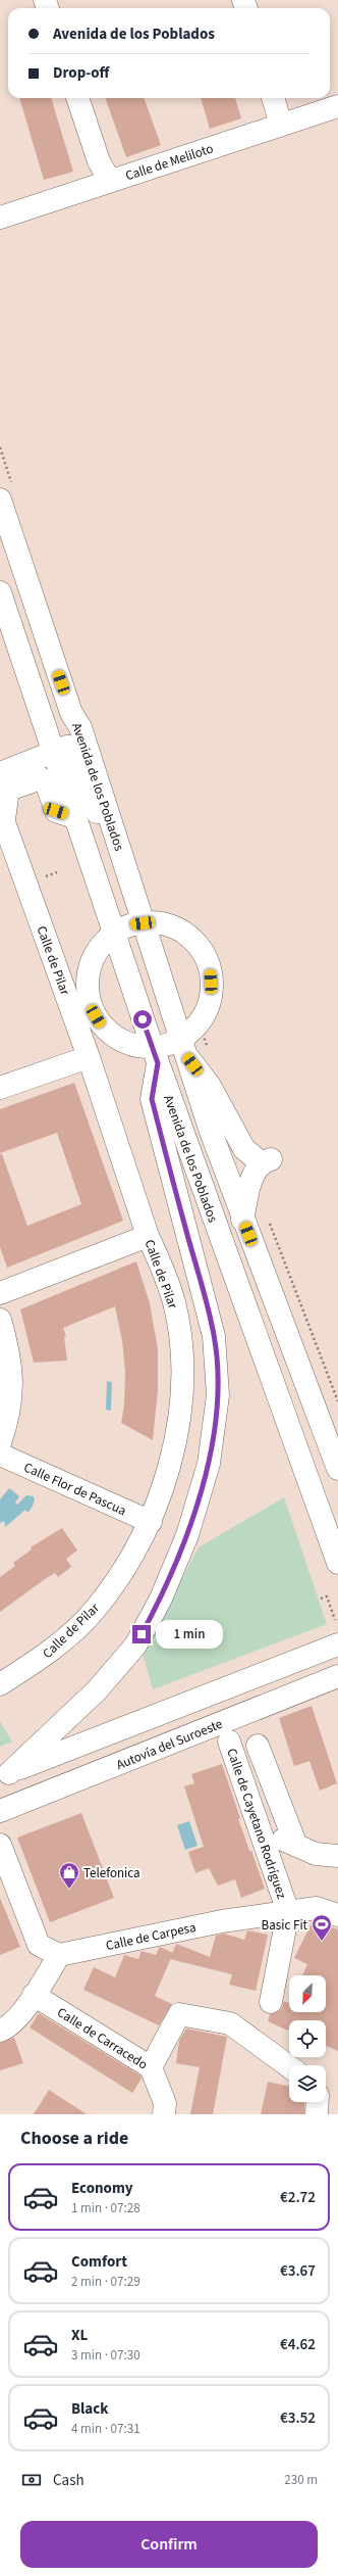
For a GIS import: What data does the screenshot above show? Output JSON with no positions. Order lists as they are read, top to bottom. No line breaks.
{"streets":{"main road":["Calle de Meliloto","Avenida de los Poblados","Calle de Pilar","Calle Flor de Pascua","Autovía del Suroeste","Calle de Cayetano Rodríguez","Calle de Carpesa","Calle de Carracedo"]},"crossings":[["Avenida de los Poblados","Calle de Pilar"],["Calle de Pilar","Calle Flor de Pascua"],["Calle de Cayetano Rodríguez","Calle de Carpesa"]],"places":{"shop":["Telefonica"],"sports":["Basic Fit"]},"north":"bottom left","page":{"banner":["Avenida de los Poblados","Drop-off"],"bubble":"1 min","heading":"Choose a ride","list":[{"name":"Economy","note":"1 min · 07:28","value":"€2.72"},{"name":"Comfort","note":"2 min · 07:29","value":"€3.67"},{"name":"XL","note":"3 min · 07:30","value":"€4.62"},{"name":"Black","note":"4 min · 07:31","value":"€3.52"}],"pay":["Cash","230 m"],"buttons":"Confirm"}}
